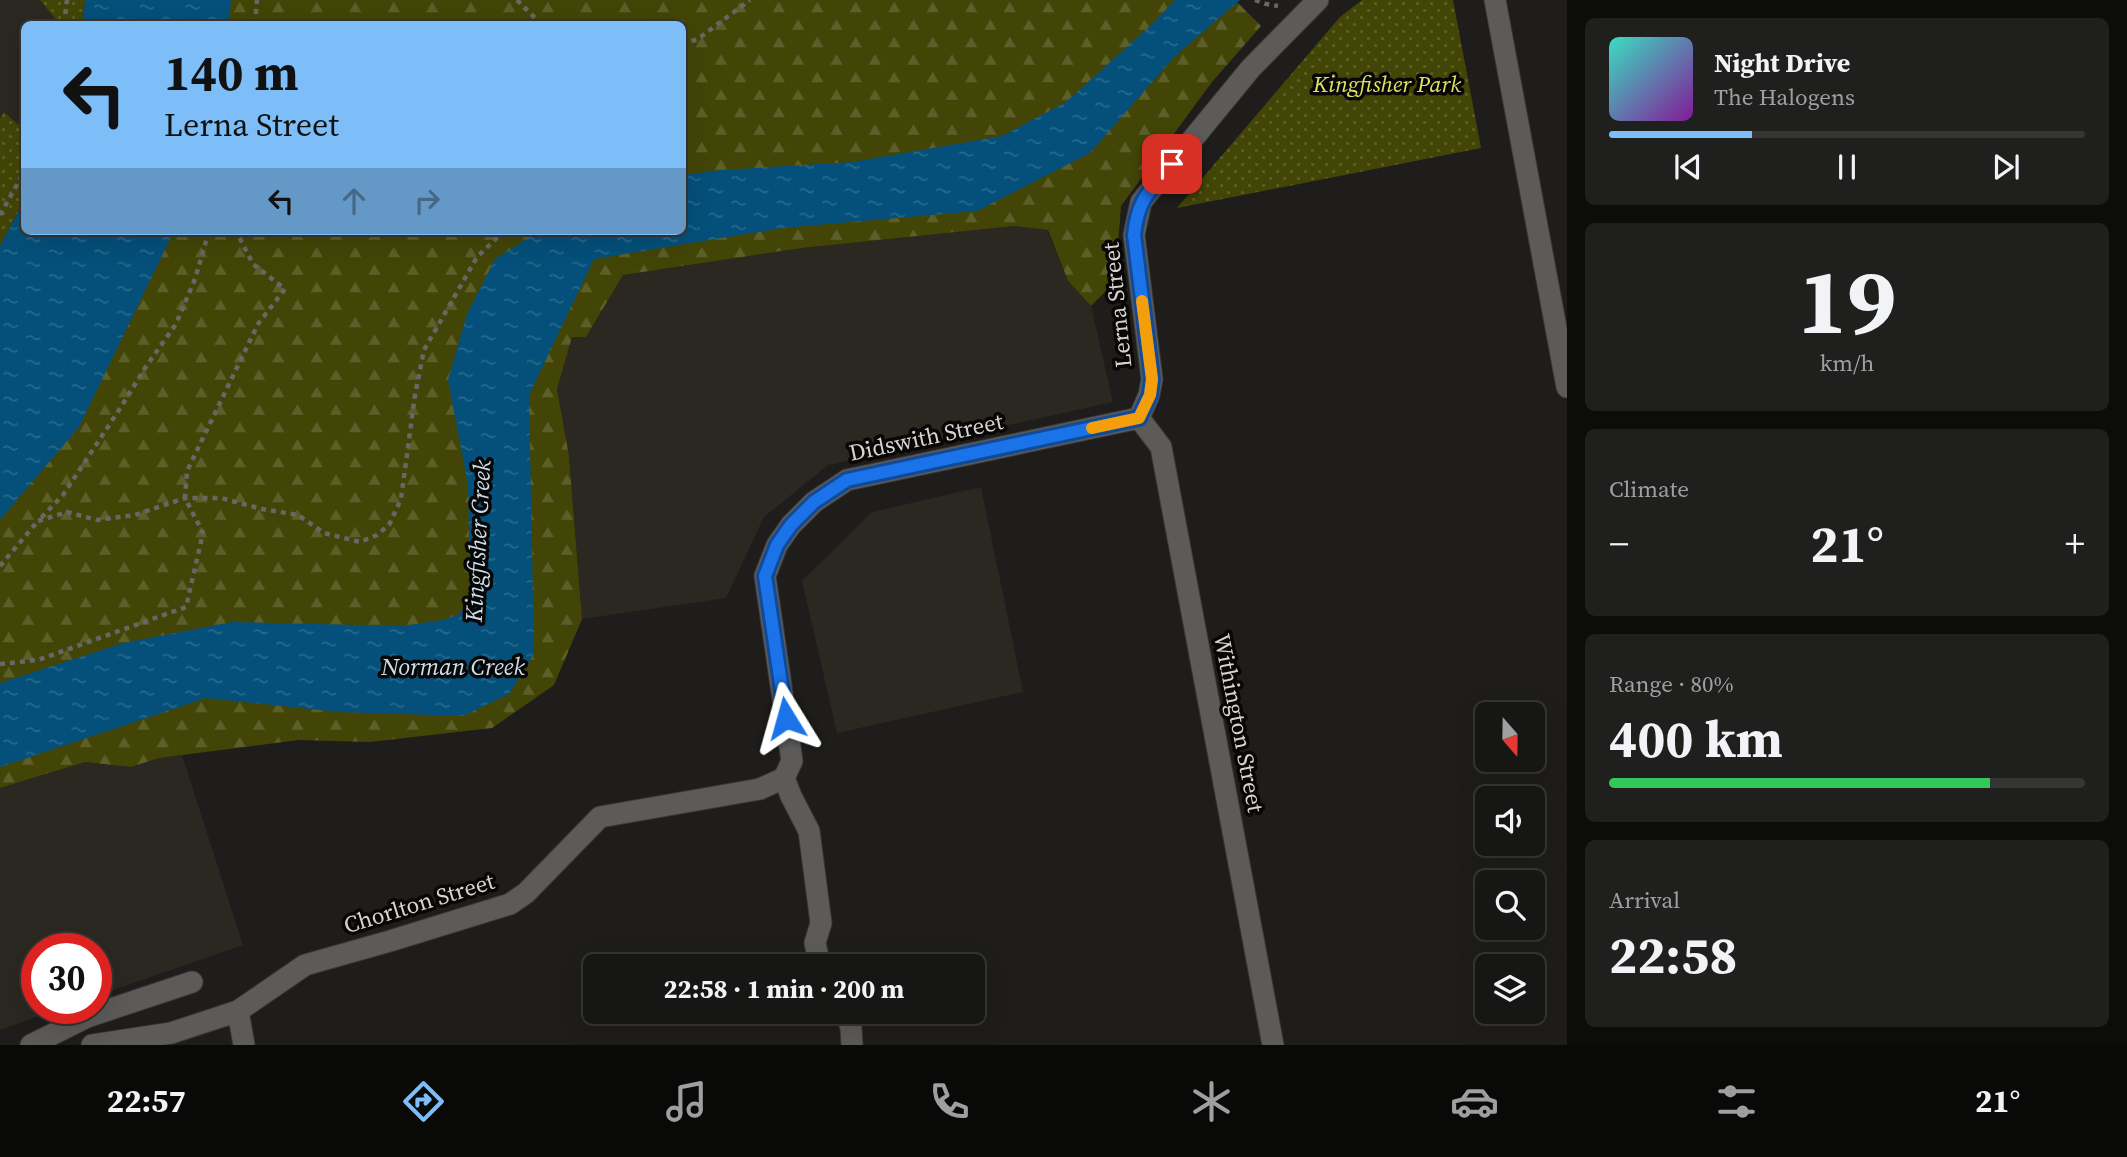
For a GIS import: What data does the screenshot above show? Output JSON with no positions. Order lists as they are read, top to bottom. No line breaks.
{"streets":{"street":["Lerna Street","Didswith Street","Withington Street","Chorlton Street"]},"crossings":[["Lerna Street","Didswith Street"],["Lerna Street","Withington Street"],["Didswith Street","Withington Street"],["Didswith Street","Chorlton Street"]],"water":["Kingfisher Creek","Norman Creek"],"parks":["Kingfisher Park"],"north":"bottom","page":{"turn":["140 m","Lerna Street"],"song":["Night Drive","The Halogens"],"tile":[["19","km/h"],"Climate",["Range · 80%","400 km"],["Arrival","22:58"]],"heat":["−","21°","+"],"limit":"30","trip":"22:58 · 1 min · 200 m","tabs":["22:57","21°"]}}
